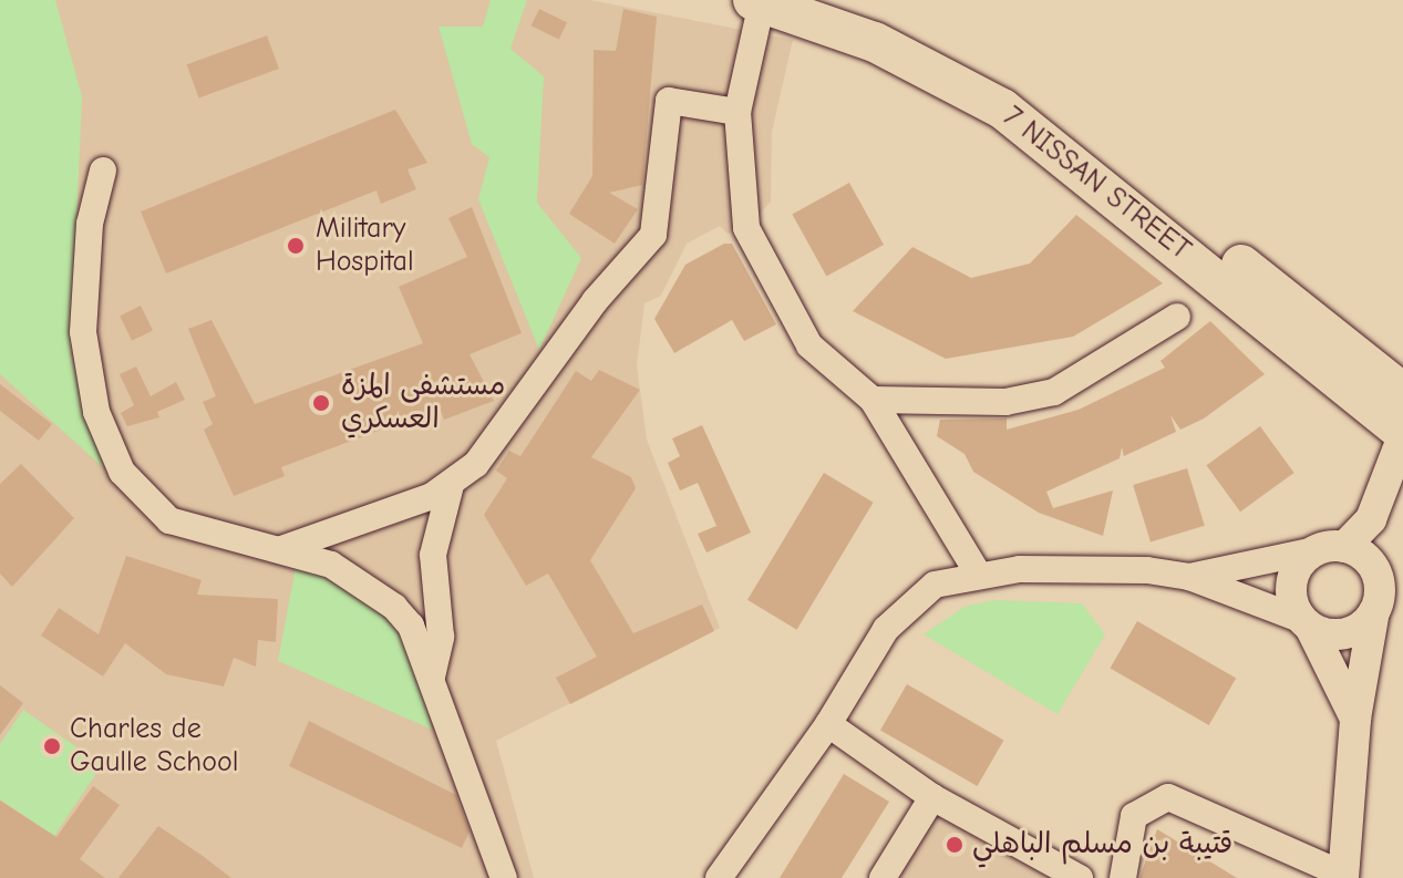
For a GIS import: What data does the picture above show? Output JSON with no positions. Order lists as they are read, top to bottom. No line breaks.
{"streets":{"main road":["7 NISSAN STREET"]},"places":["Military Hospital","مستشفى المزة العسكري","Charles de Gaulle School","قتيبة بن مسلم الباهلي"]}
